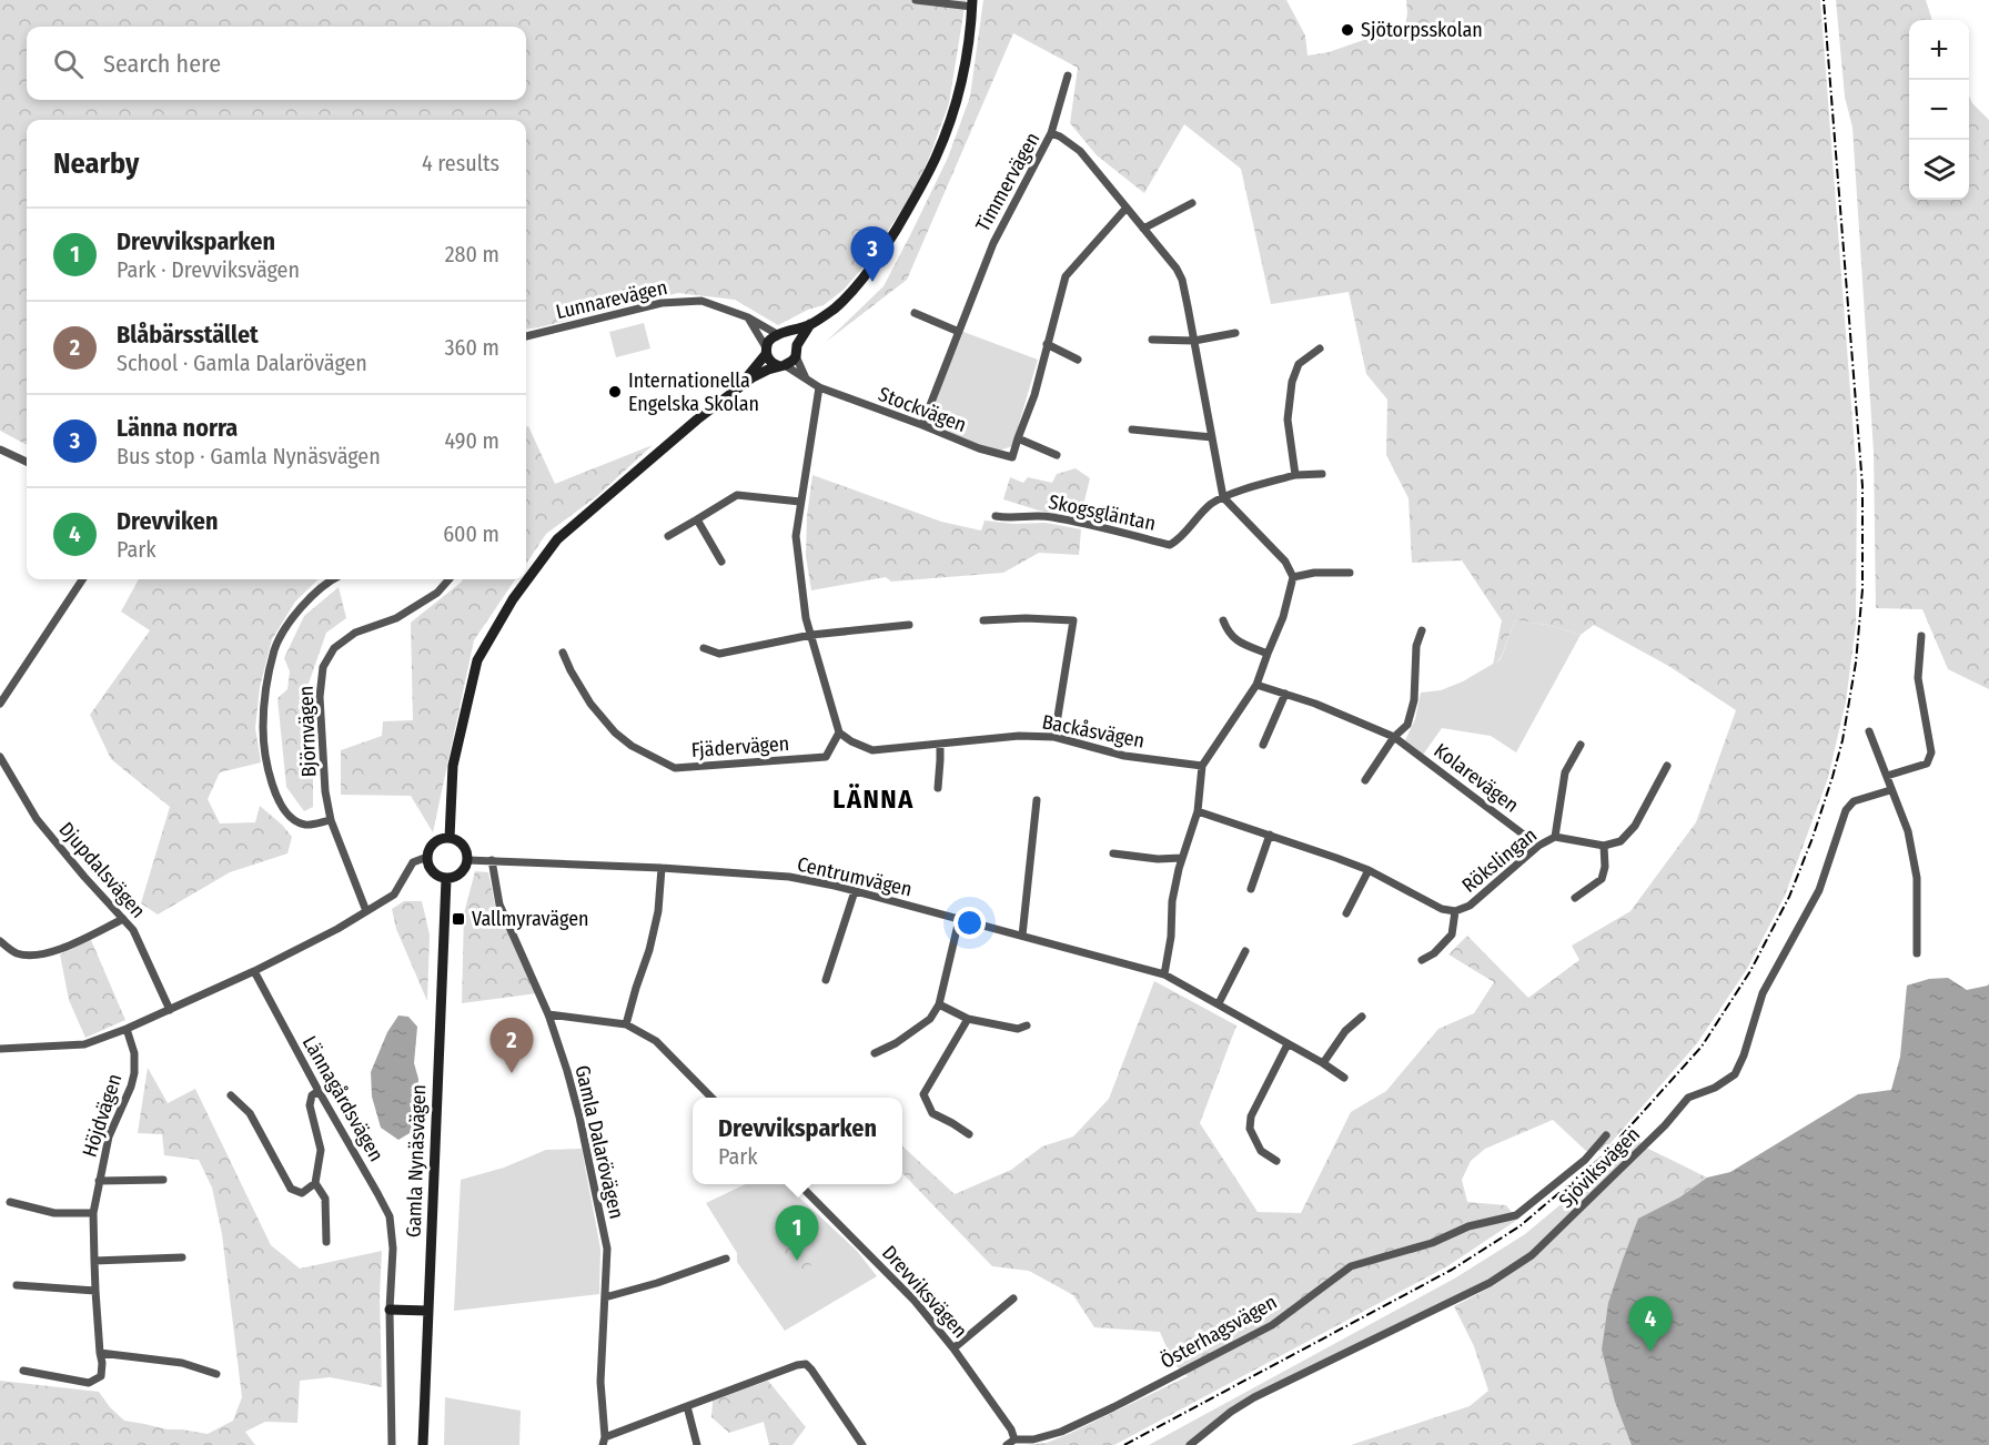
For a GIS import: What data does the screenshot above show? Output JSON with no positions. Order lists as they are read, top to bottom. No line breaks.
{"streets":{"street":["Timmervägen","Lunnarevägen","Stockvägen","Skogsgläntan","Björnvägen","Backåsvägen","Fjädervägen","Kolarevägen","Rökslingan","Djupdalsvägen","Centrumvägen","Lännagårdsvägen","Höjdvägen","Gamla Dalarövägen","Gamla Nynäsvägen","Sjöviksvägen","Drevviksvägen","Österhagsvägen"]},"crossings":[["Timmervägen","Stockvägen"],["Timmervägen","Skogsgläntan"],["Lunnarevägen","Stockvägen"],["Backåsvägen","Fjädervägen"],["Kolarevägen","Rökslingan"],["Centrumvägen","Gamla Dalarövägen"],["Centrumvägen","Gamla Nynäsvägen"],["Drevviksvägen","Österhagsvägen"]],"districts":["LÄNNA"],"places":{"other":["Sjötorpsskolan","Internationella Engelska Skolan"],"transit":["Vallmyravägen"]},"page":{"map_buttons":["+","−"],"search":"Search here","heading":["Nearby","4 results"],"list":[{"mark":"1","name":"Drevviksparken","note":"Park · Drevviksvägen","value":"280 m"},{"mark":"2","name":"Blåbärsstället","note":"School · Gamla Dalarövägen","value":"360 m"},{"mark":"3","name":"Länna norra","note":"Bus stop · Gamla Nynäsvägen","value":"490 m"},{"mark":"4","name":"Drevviken","note":"Park","value":"600 m"}],"pins":["3","2","1","4"],"popup":["Drevviksparken","Park"]}}
